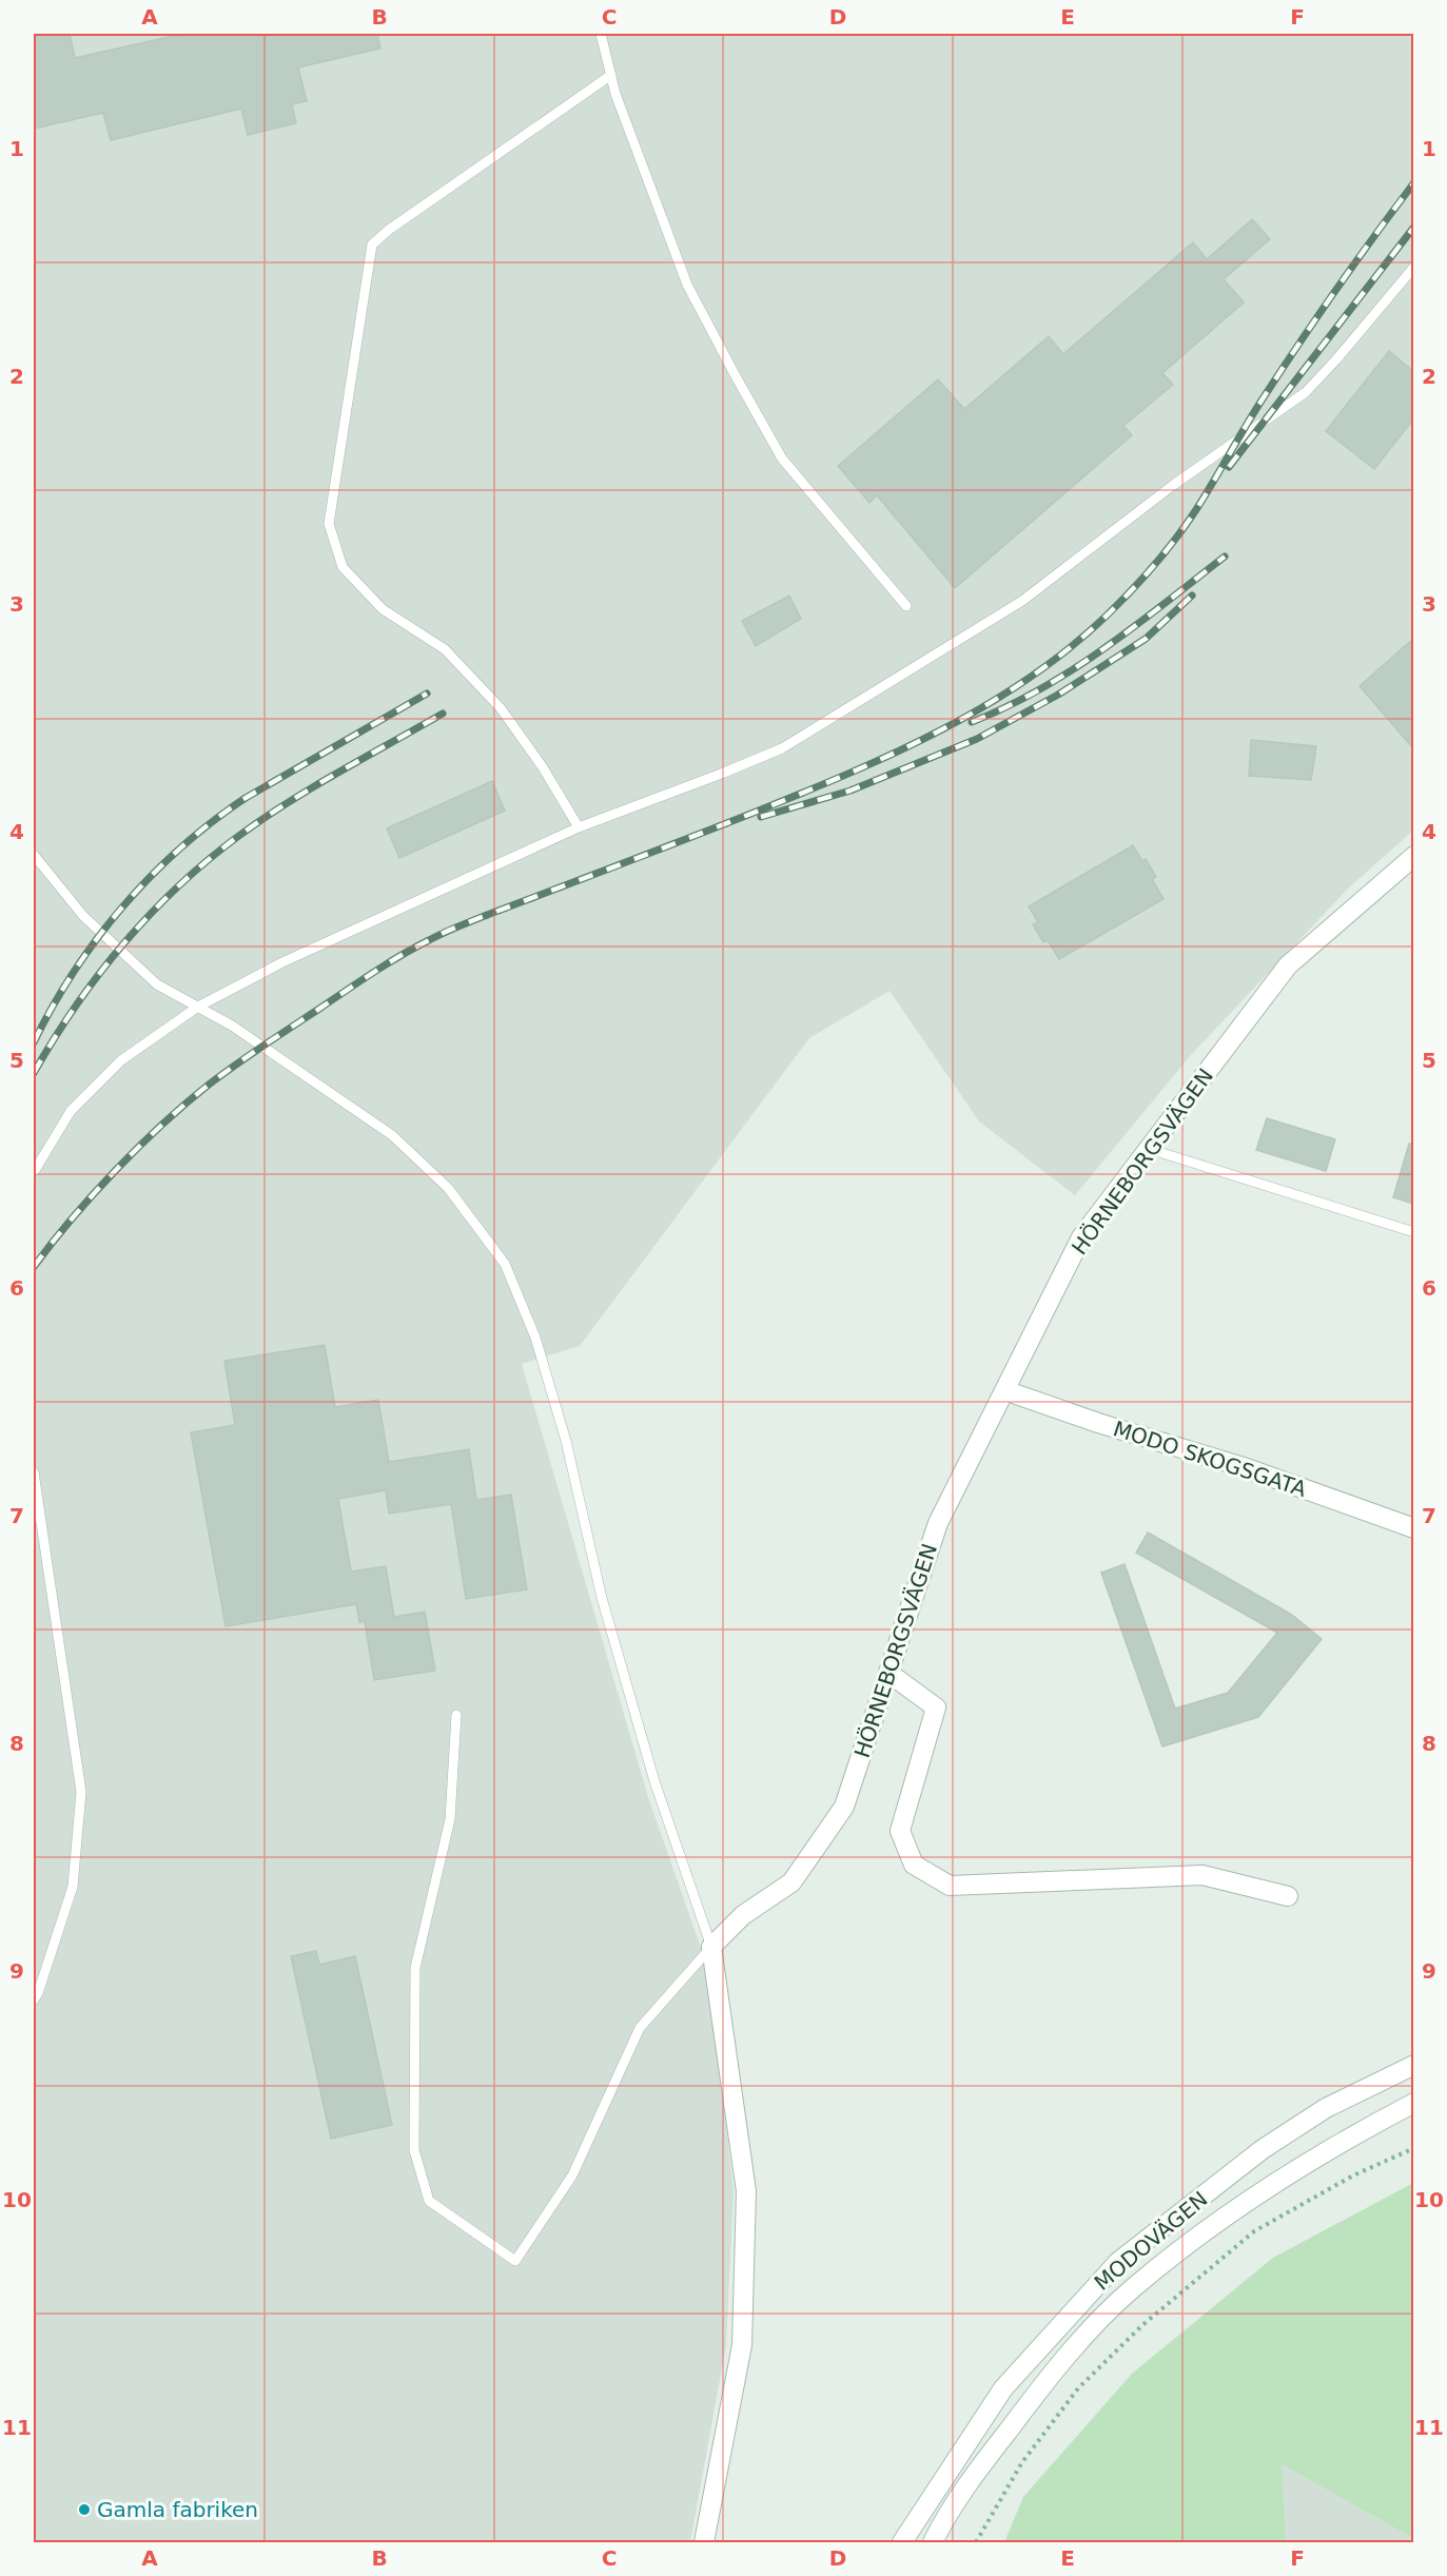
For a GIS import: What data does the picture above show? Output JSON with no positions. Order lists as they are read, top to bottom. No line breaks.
{"streets":{"street":["HÖRNEBORGSVÄGEN","MODO SKOGSGATA","MODOVÄGEN"]},"crossings":[["HÖRNEBORGSVÄGEN","MODO SKOGSGATA"]],"places":["Gamla fabriken"],"grid":{"columns":["A","B","C","D","E","F"],"rows":["1","2","3","4","5","6","7","8","9","10","11"]}}
